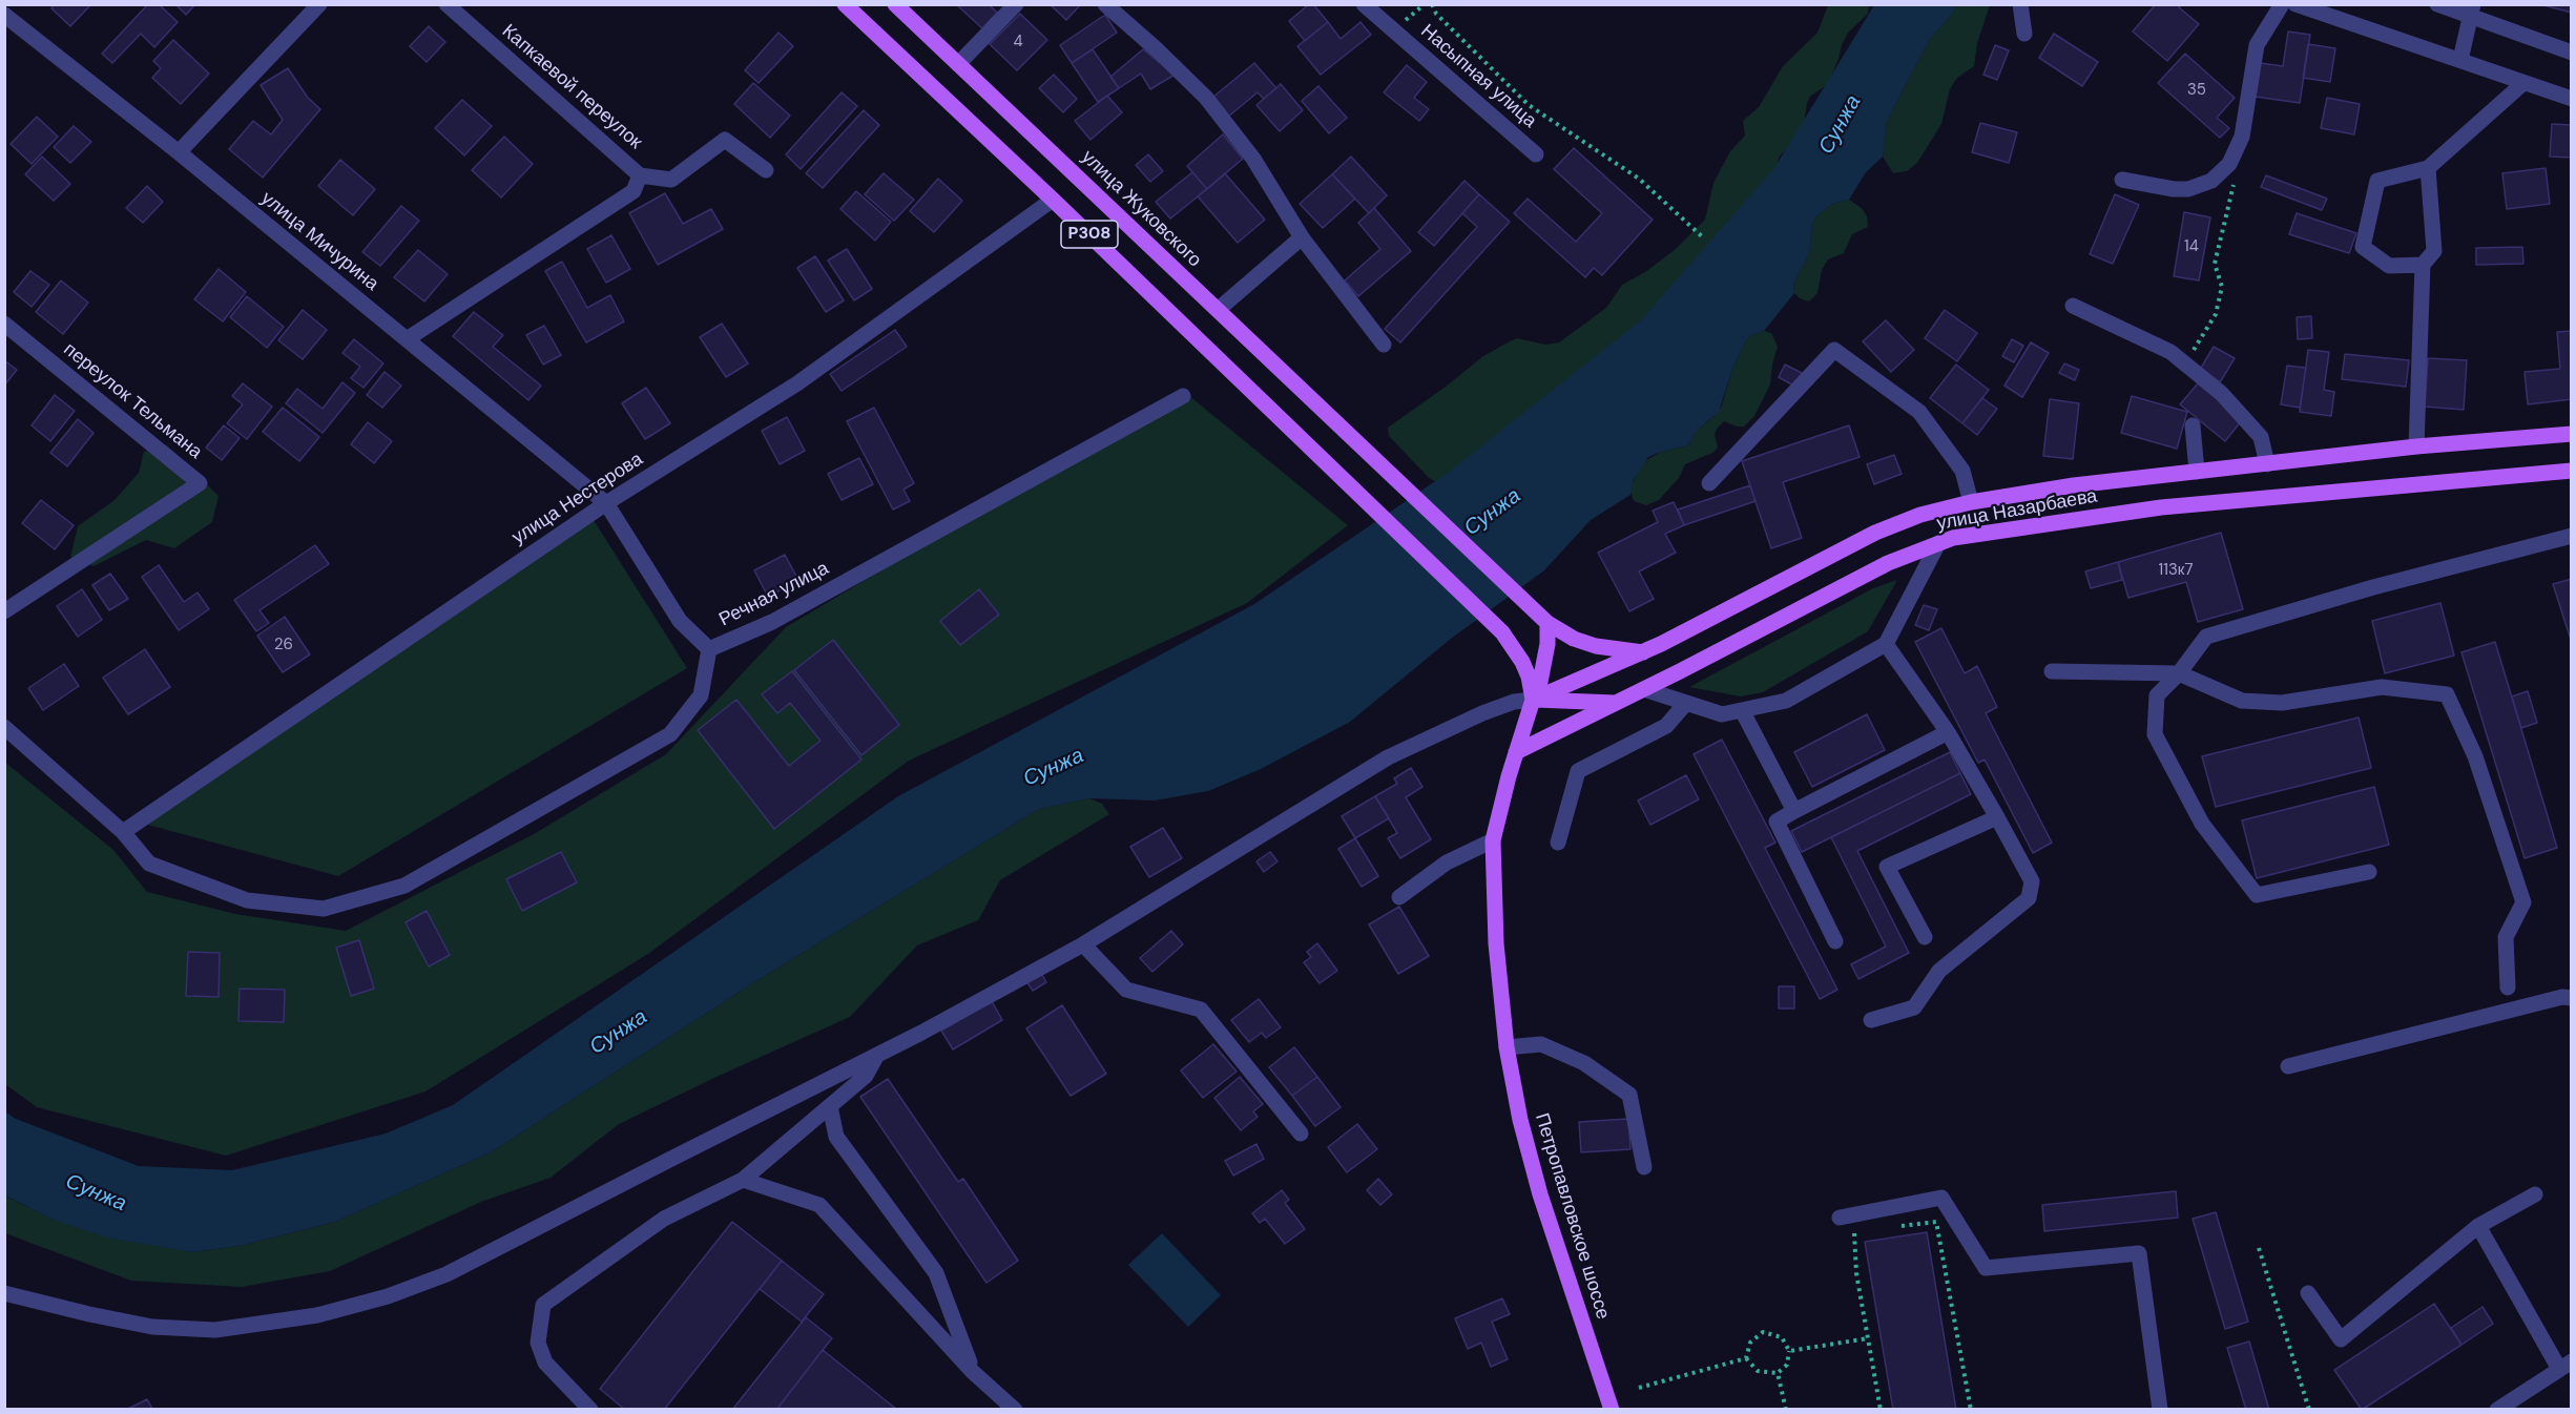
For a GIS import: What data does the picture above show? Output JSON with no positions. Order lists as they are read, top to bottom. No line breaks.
{"streets":{"main road":["улица Жуковского","P308","улица Назарбаева","Петропавловское шоссе"],"street":["Насыпная улица","Капкаевой переулок","улица Мичурина","переулок Тельмана","улица Нестерова","Речная улица"]},"crossings":[["улица Жуковского","улица Назарбаева"],["улица Жуковского","Петропавловское шоссе"],["P308","улица Нестерова"],["P308","улица Назарбаева"],["P308","Петропавловское шоссе"],["улица Мичурина","улица Нестерова"],["улица Мичурина","Речная улица"],["улица Нестерова","Речная улица"],["улица Назарбаева","Петропавловское шоссе"]],"water":["Сунжа"],"house_numbers":["4","35","14","113к7","26"]}
